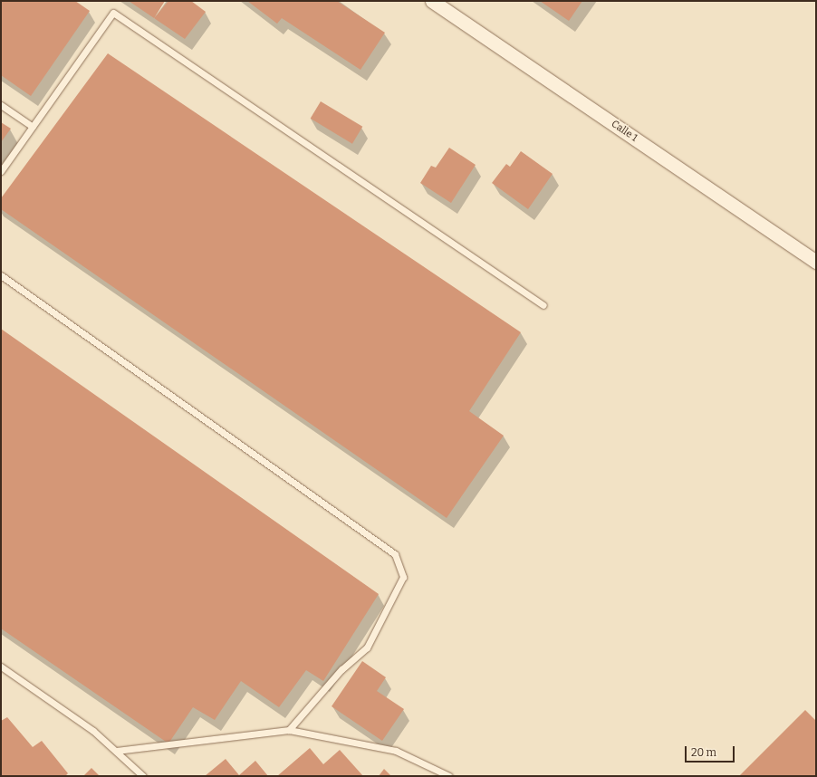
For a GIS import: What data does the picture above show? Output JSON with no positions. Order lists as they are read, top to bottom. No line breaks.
{"streets":{"street":["Calle 1"]},"scale_bar":"20 m"}
